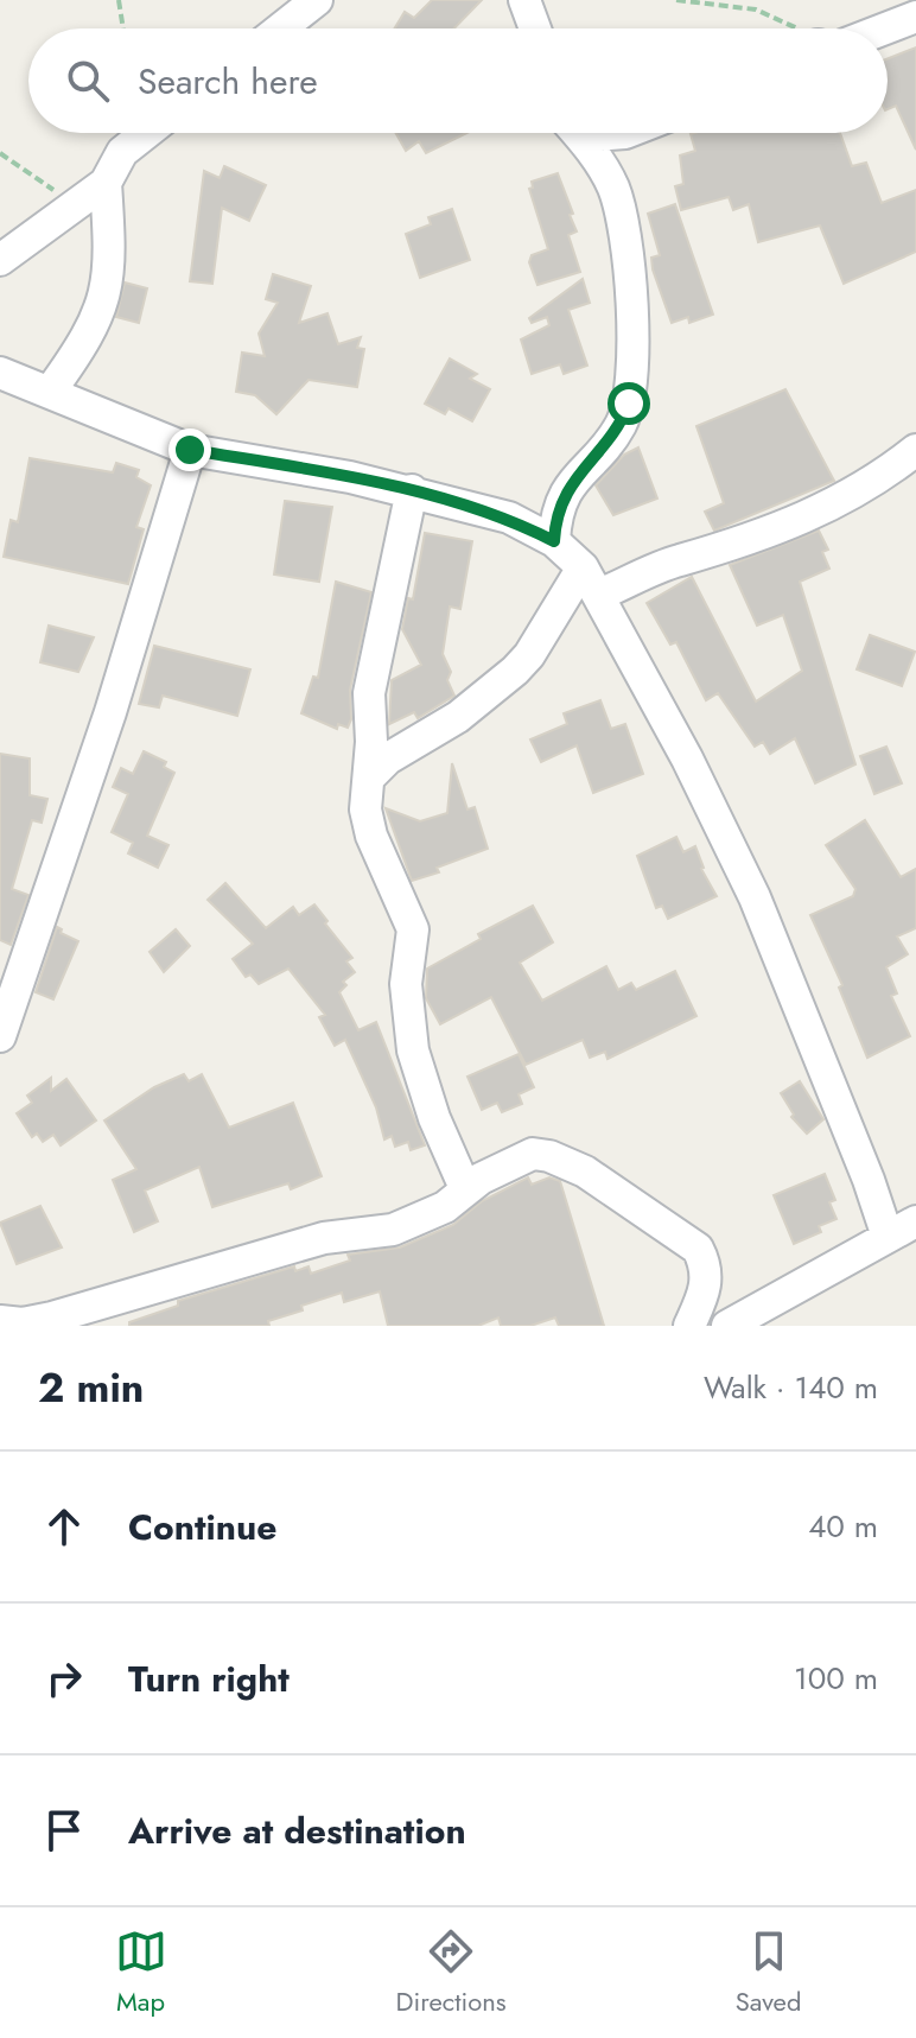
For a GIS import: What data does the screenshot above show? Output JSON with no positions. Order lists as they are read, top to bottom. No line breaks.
{"page":{"search":"Search here","heading":["2 min","Walk · 140 m"],"list":[["Continue","40 m"],["Turn right","100 m"],"Arrive at destination"],"nav":["Map","Directions","Saved"]}}
